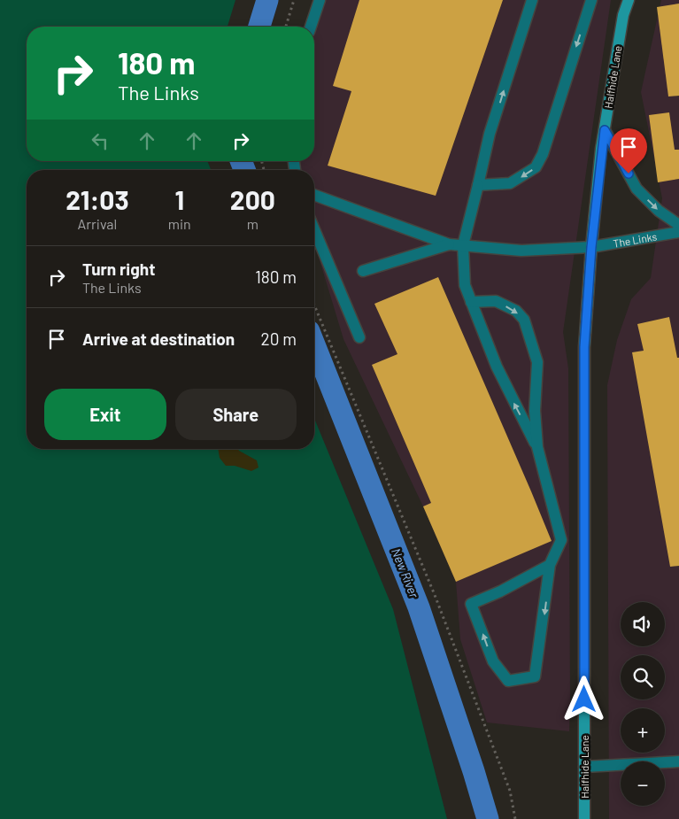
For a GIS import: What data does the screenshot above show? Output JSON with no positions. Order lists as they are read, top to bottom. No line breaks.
{"streets":{"main road":["Halfhide Lane"],"street":["The Links"]},"crossings":[["Halfhide Lane","The Links"]],"water":["New River"],"page":{"turn":["180 m","The Links"],"eta":["21:03","Arrival","1","min","200","m"],"list":[{"name":"Turn right","note":"The Links","value":"180 m"},{"name":"Arrive at destination","value":"20 m"}],"buttons":["Exit","Share"],"map_buttons":["+","−"]}}
